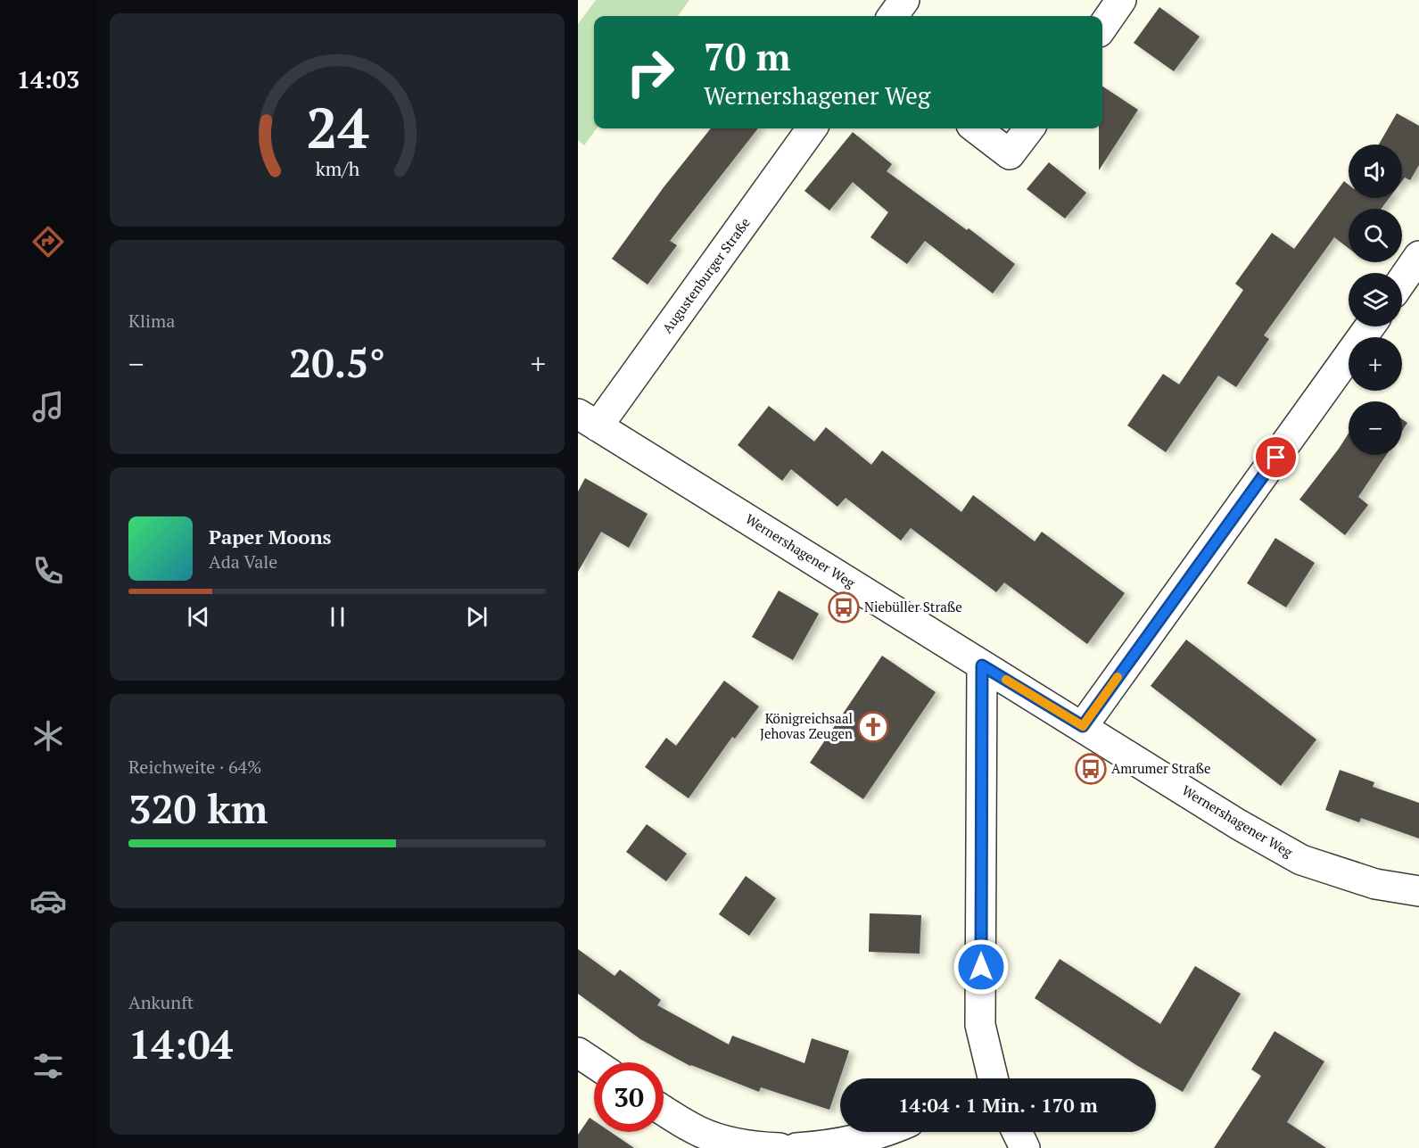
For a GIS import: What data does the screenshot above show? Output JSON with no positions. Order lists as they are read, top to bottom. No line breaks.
{"streets":{"street":["Augustenburger Straße","Wernershagener Weg"]},"crossings":[["Augustenburger Straße","Wernershagener Weg"]],"places":{"bus stop":["Niebüller Straße","Amrumer Straße"],"church":["Königreichsaal Jehovas Zeugen"]},"page":{"tabs":"14:03","turn":["70 m","Wernershagener Weg"],"map_buttons":["+","−"],"tile":["Klima",["Reichweite · 64%","320 km"],["Ankunft","14:04"]],"heat":["−","20.5°","+"],"song":["Paper Moons","Ada Vale"],"limit":"30","trip":"14:04 · 1 Min. · 170 m","gauge":["24","km/h"]}}
